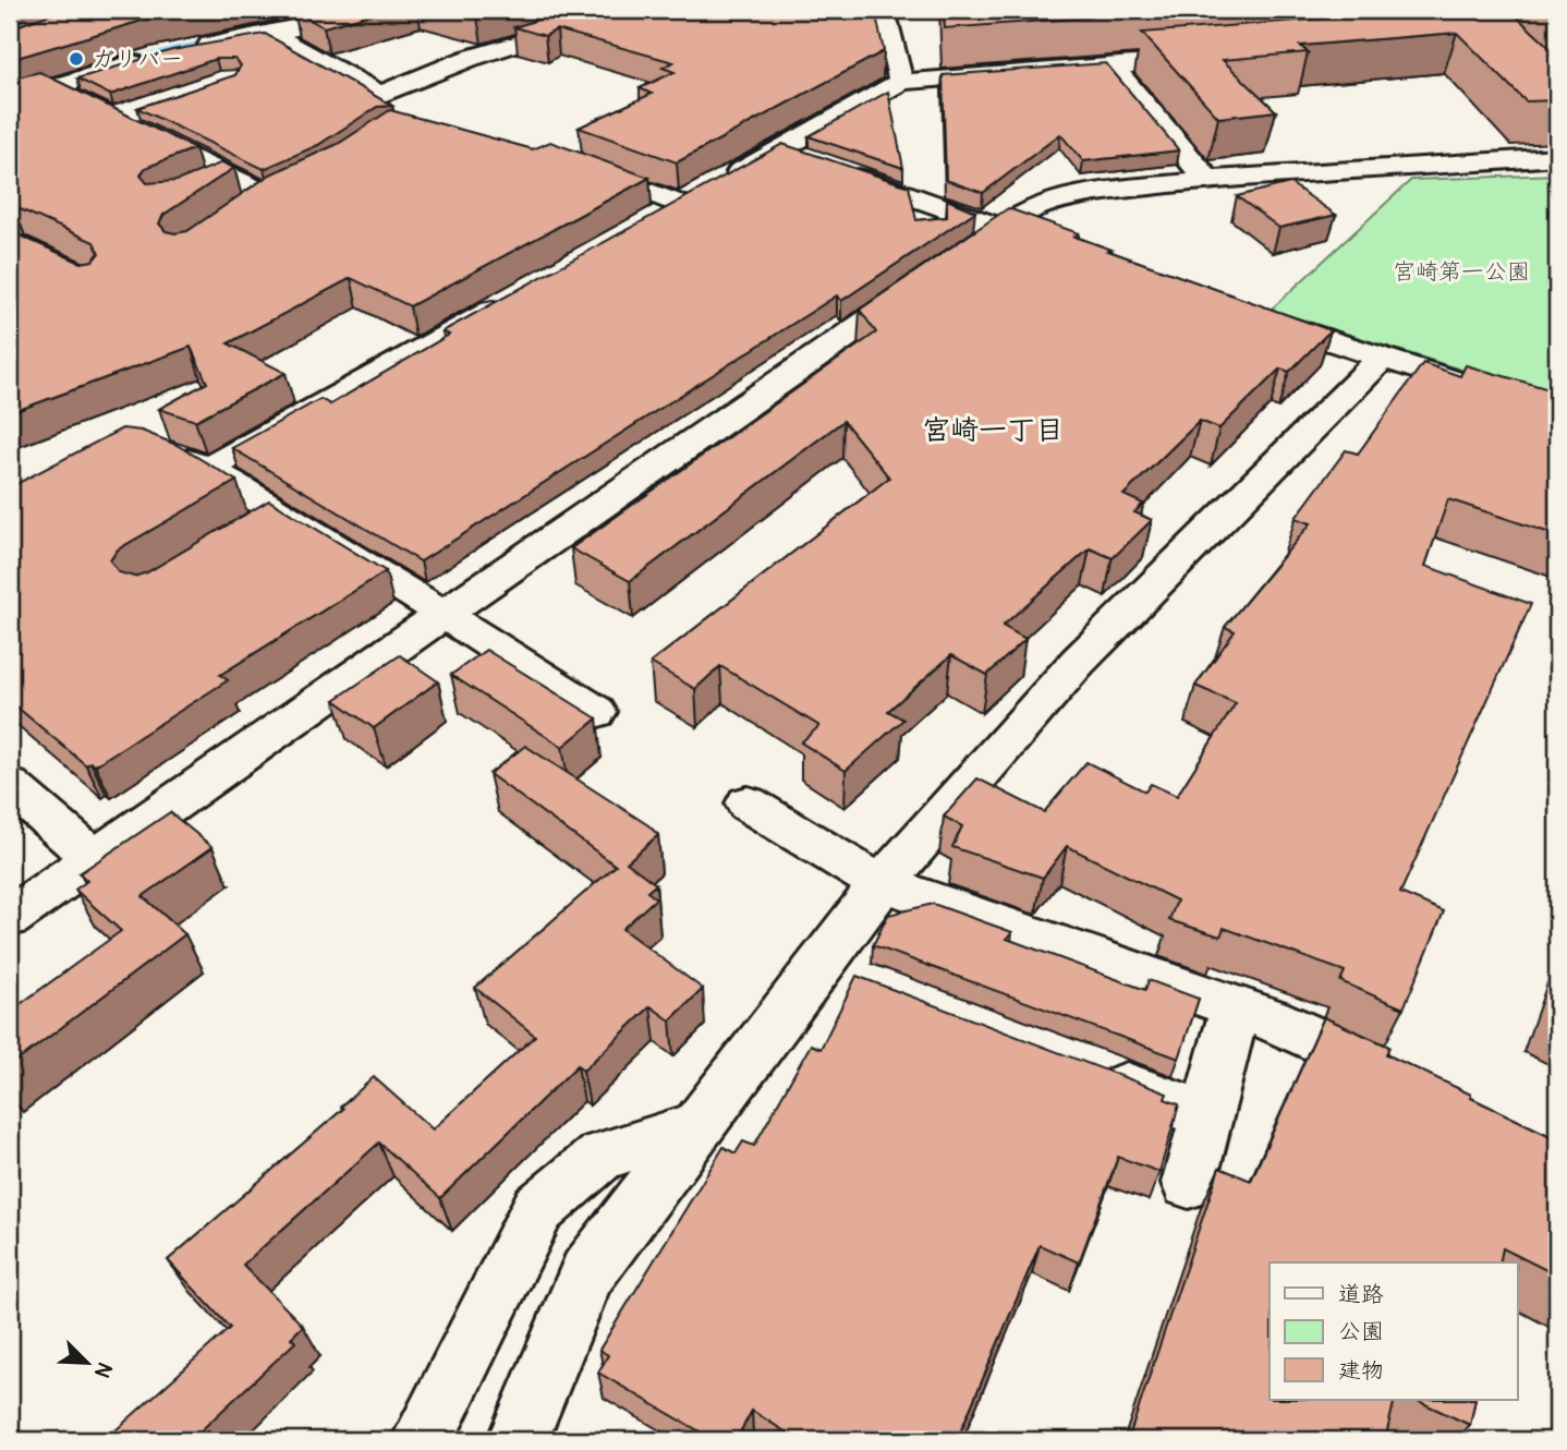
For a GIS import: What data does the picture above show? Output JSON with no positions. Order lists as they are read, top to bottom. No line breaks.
{"districts":["宮崎一丁目"],"parks":["宮崎第一公園"],"places":["ガリバー"],"legend":["道路","公園","建物"],"north":"bottom right"}
